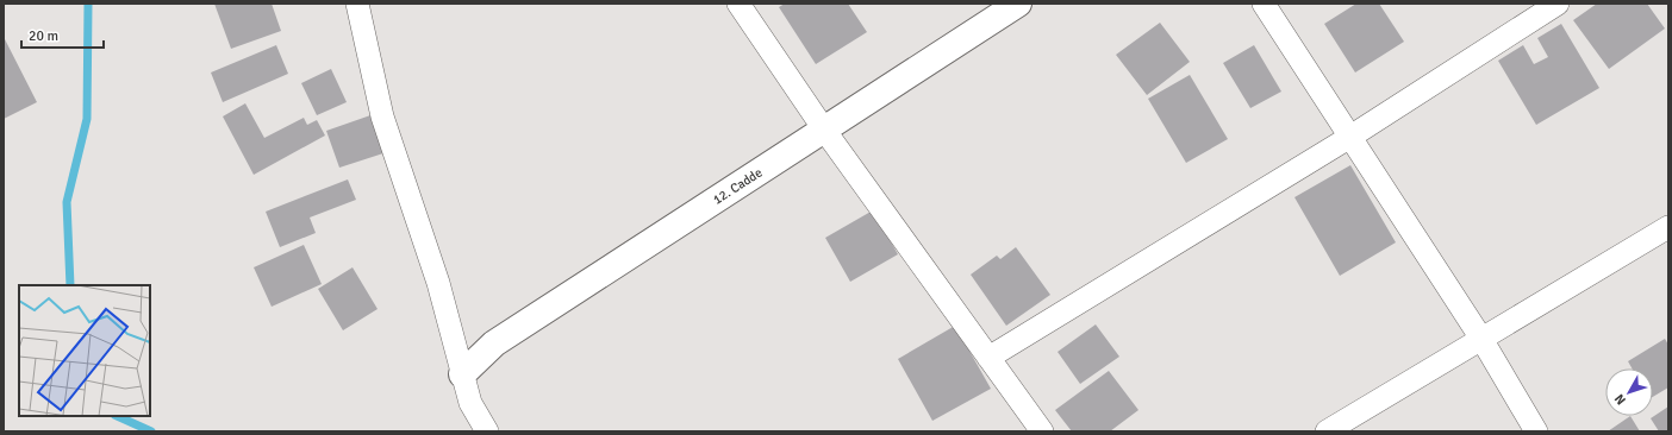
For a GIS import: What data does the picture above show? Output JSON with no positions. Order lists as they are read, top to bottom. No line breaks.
{"streets":{"street":["12. Cadde"]},"scale_bar":"20 m","north":"bottom left"}
